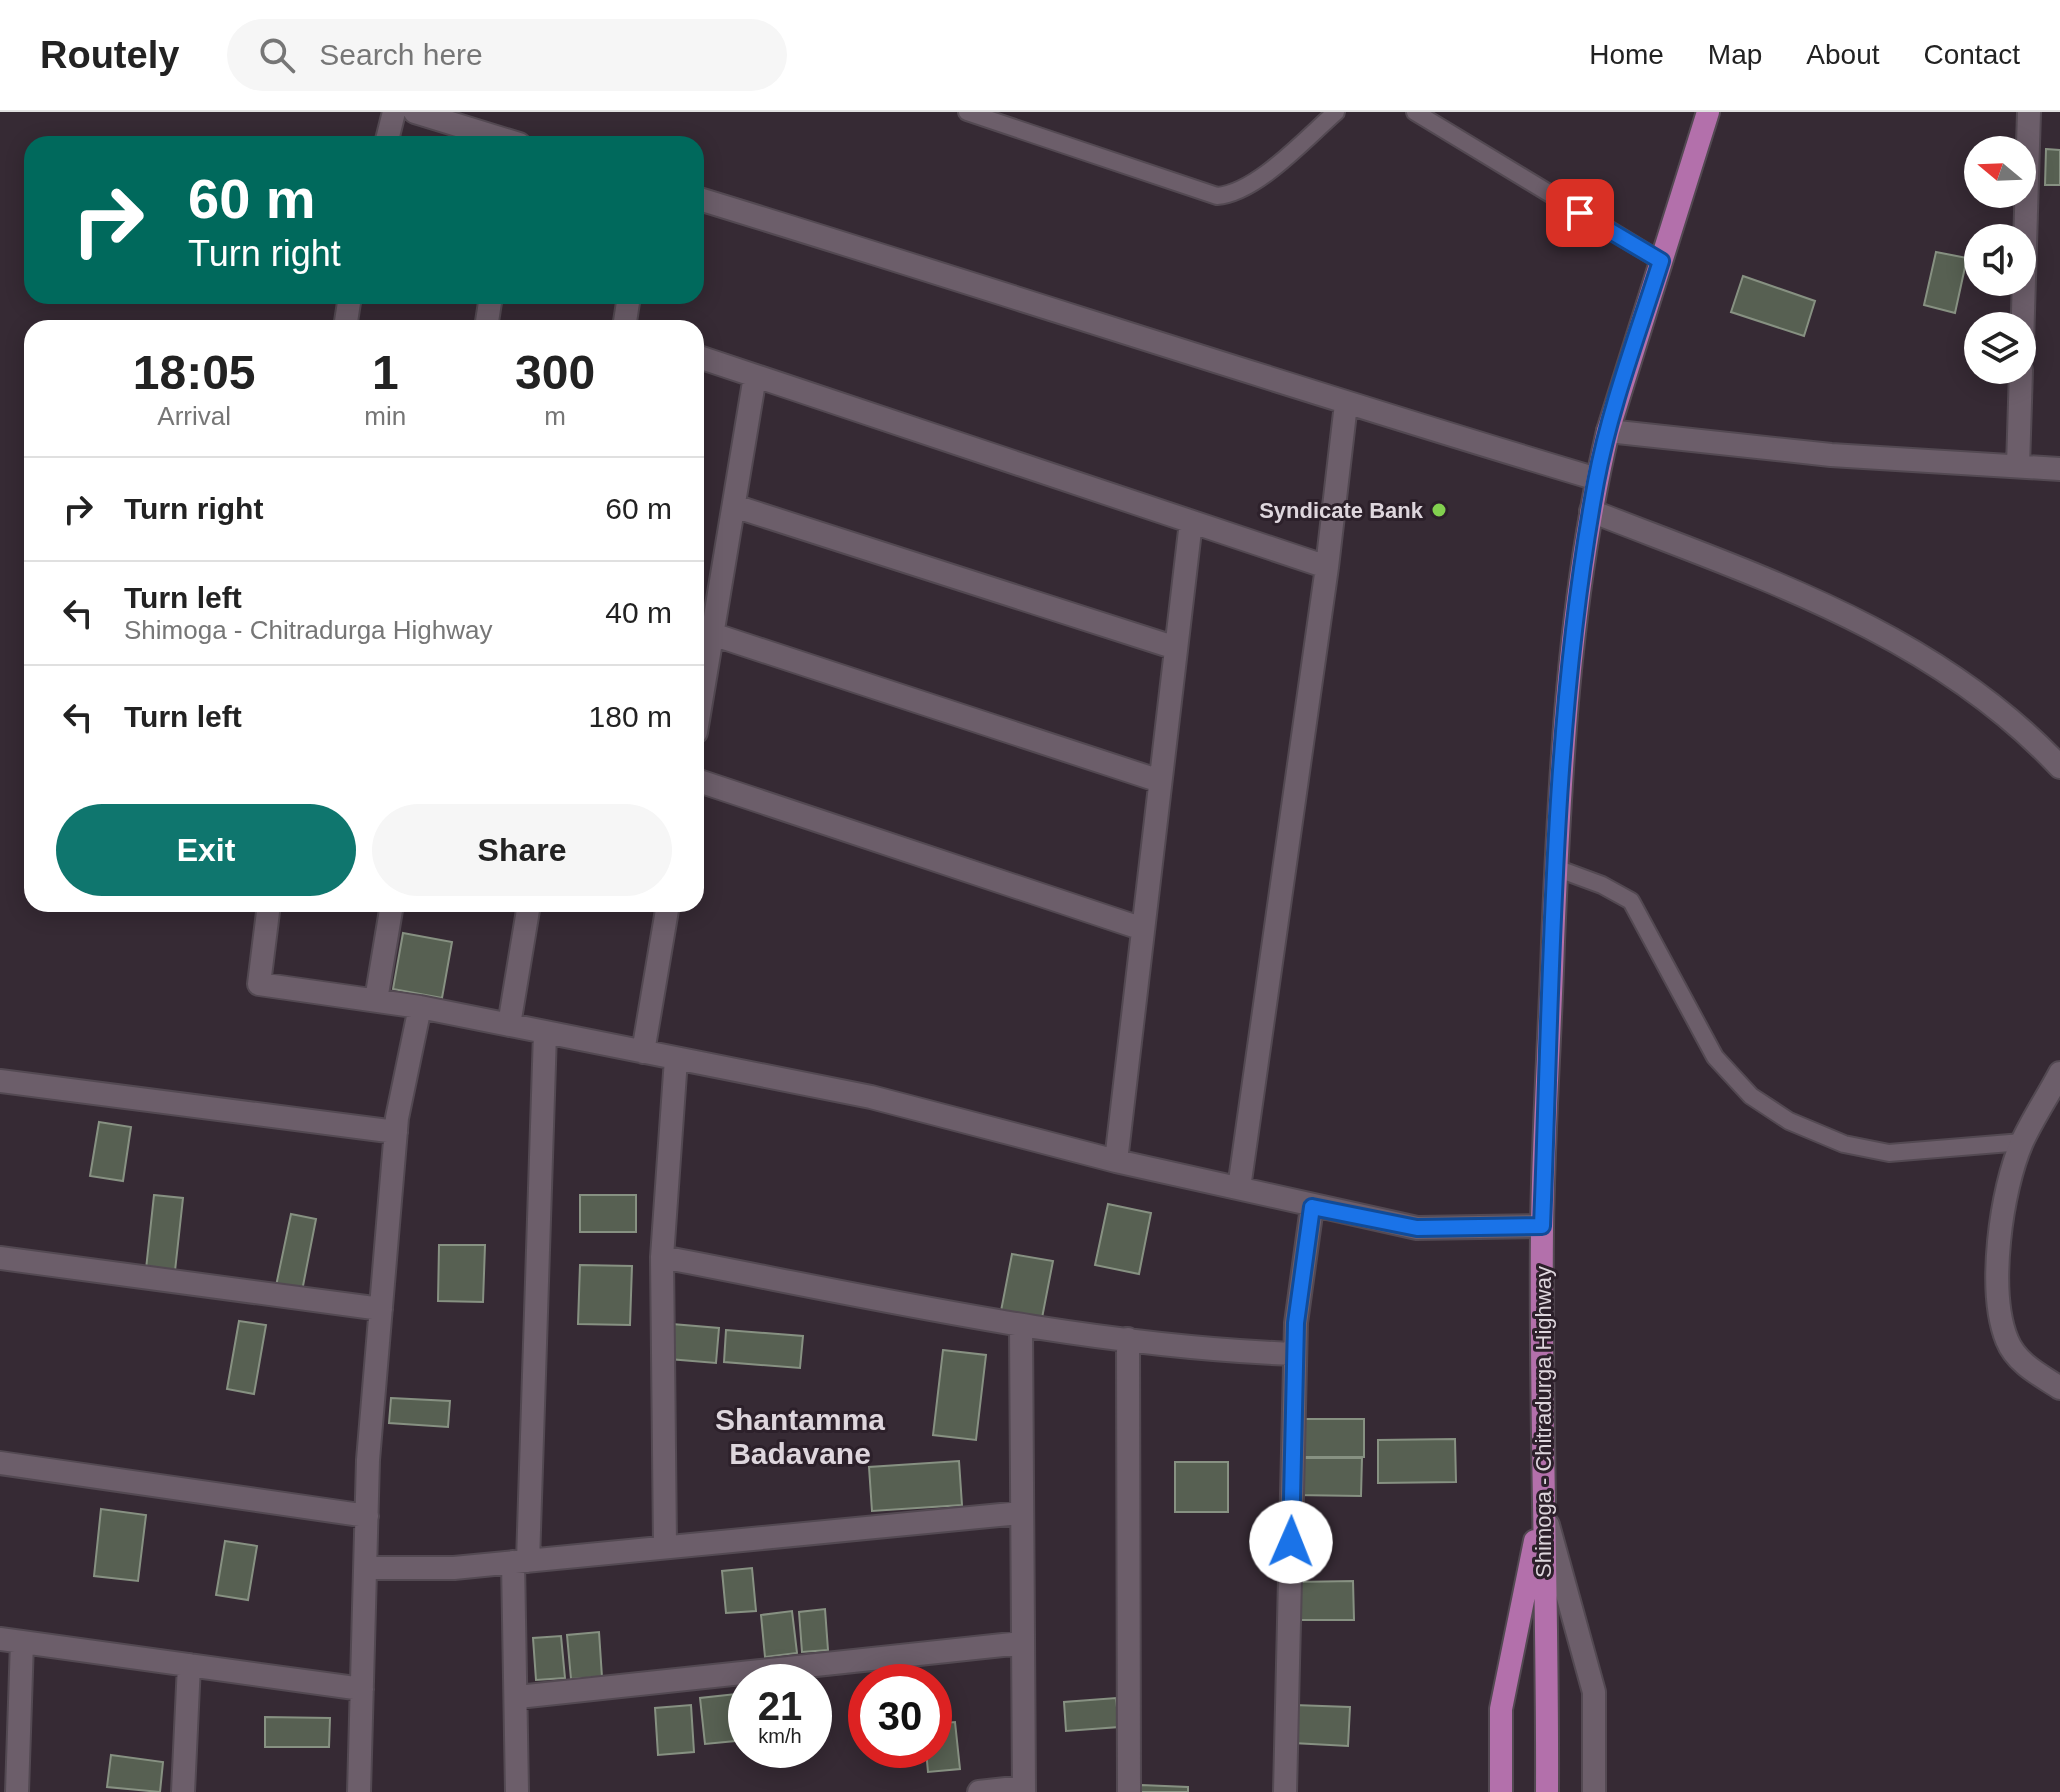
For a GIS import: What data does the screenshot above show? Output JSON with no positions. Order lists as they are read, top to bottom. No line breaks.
{"streets":{"main road":["Shimoga - Chitradurga Highway"]},"districts":["Shantamma Badavane"],"places":["Syndicate Bank"],"north":"left","page":{"header":"Routely","search":"Search here","nav":["Home","Map","About","Contact"],"turn":["60 m","Turn right"],"eta":["18:05","Arrival","1","min","300","m"],"list":[{"name":"Turn right","value":"60 m"},{"name":"Turn left","note":"Shimoga - Chitradurga Highway","value":"40 m"},{"name":"Turn left","value":"180 m"}],"buttons":["Exit","Share"],"speed":"21 km/h","limit":"30"}}
